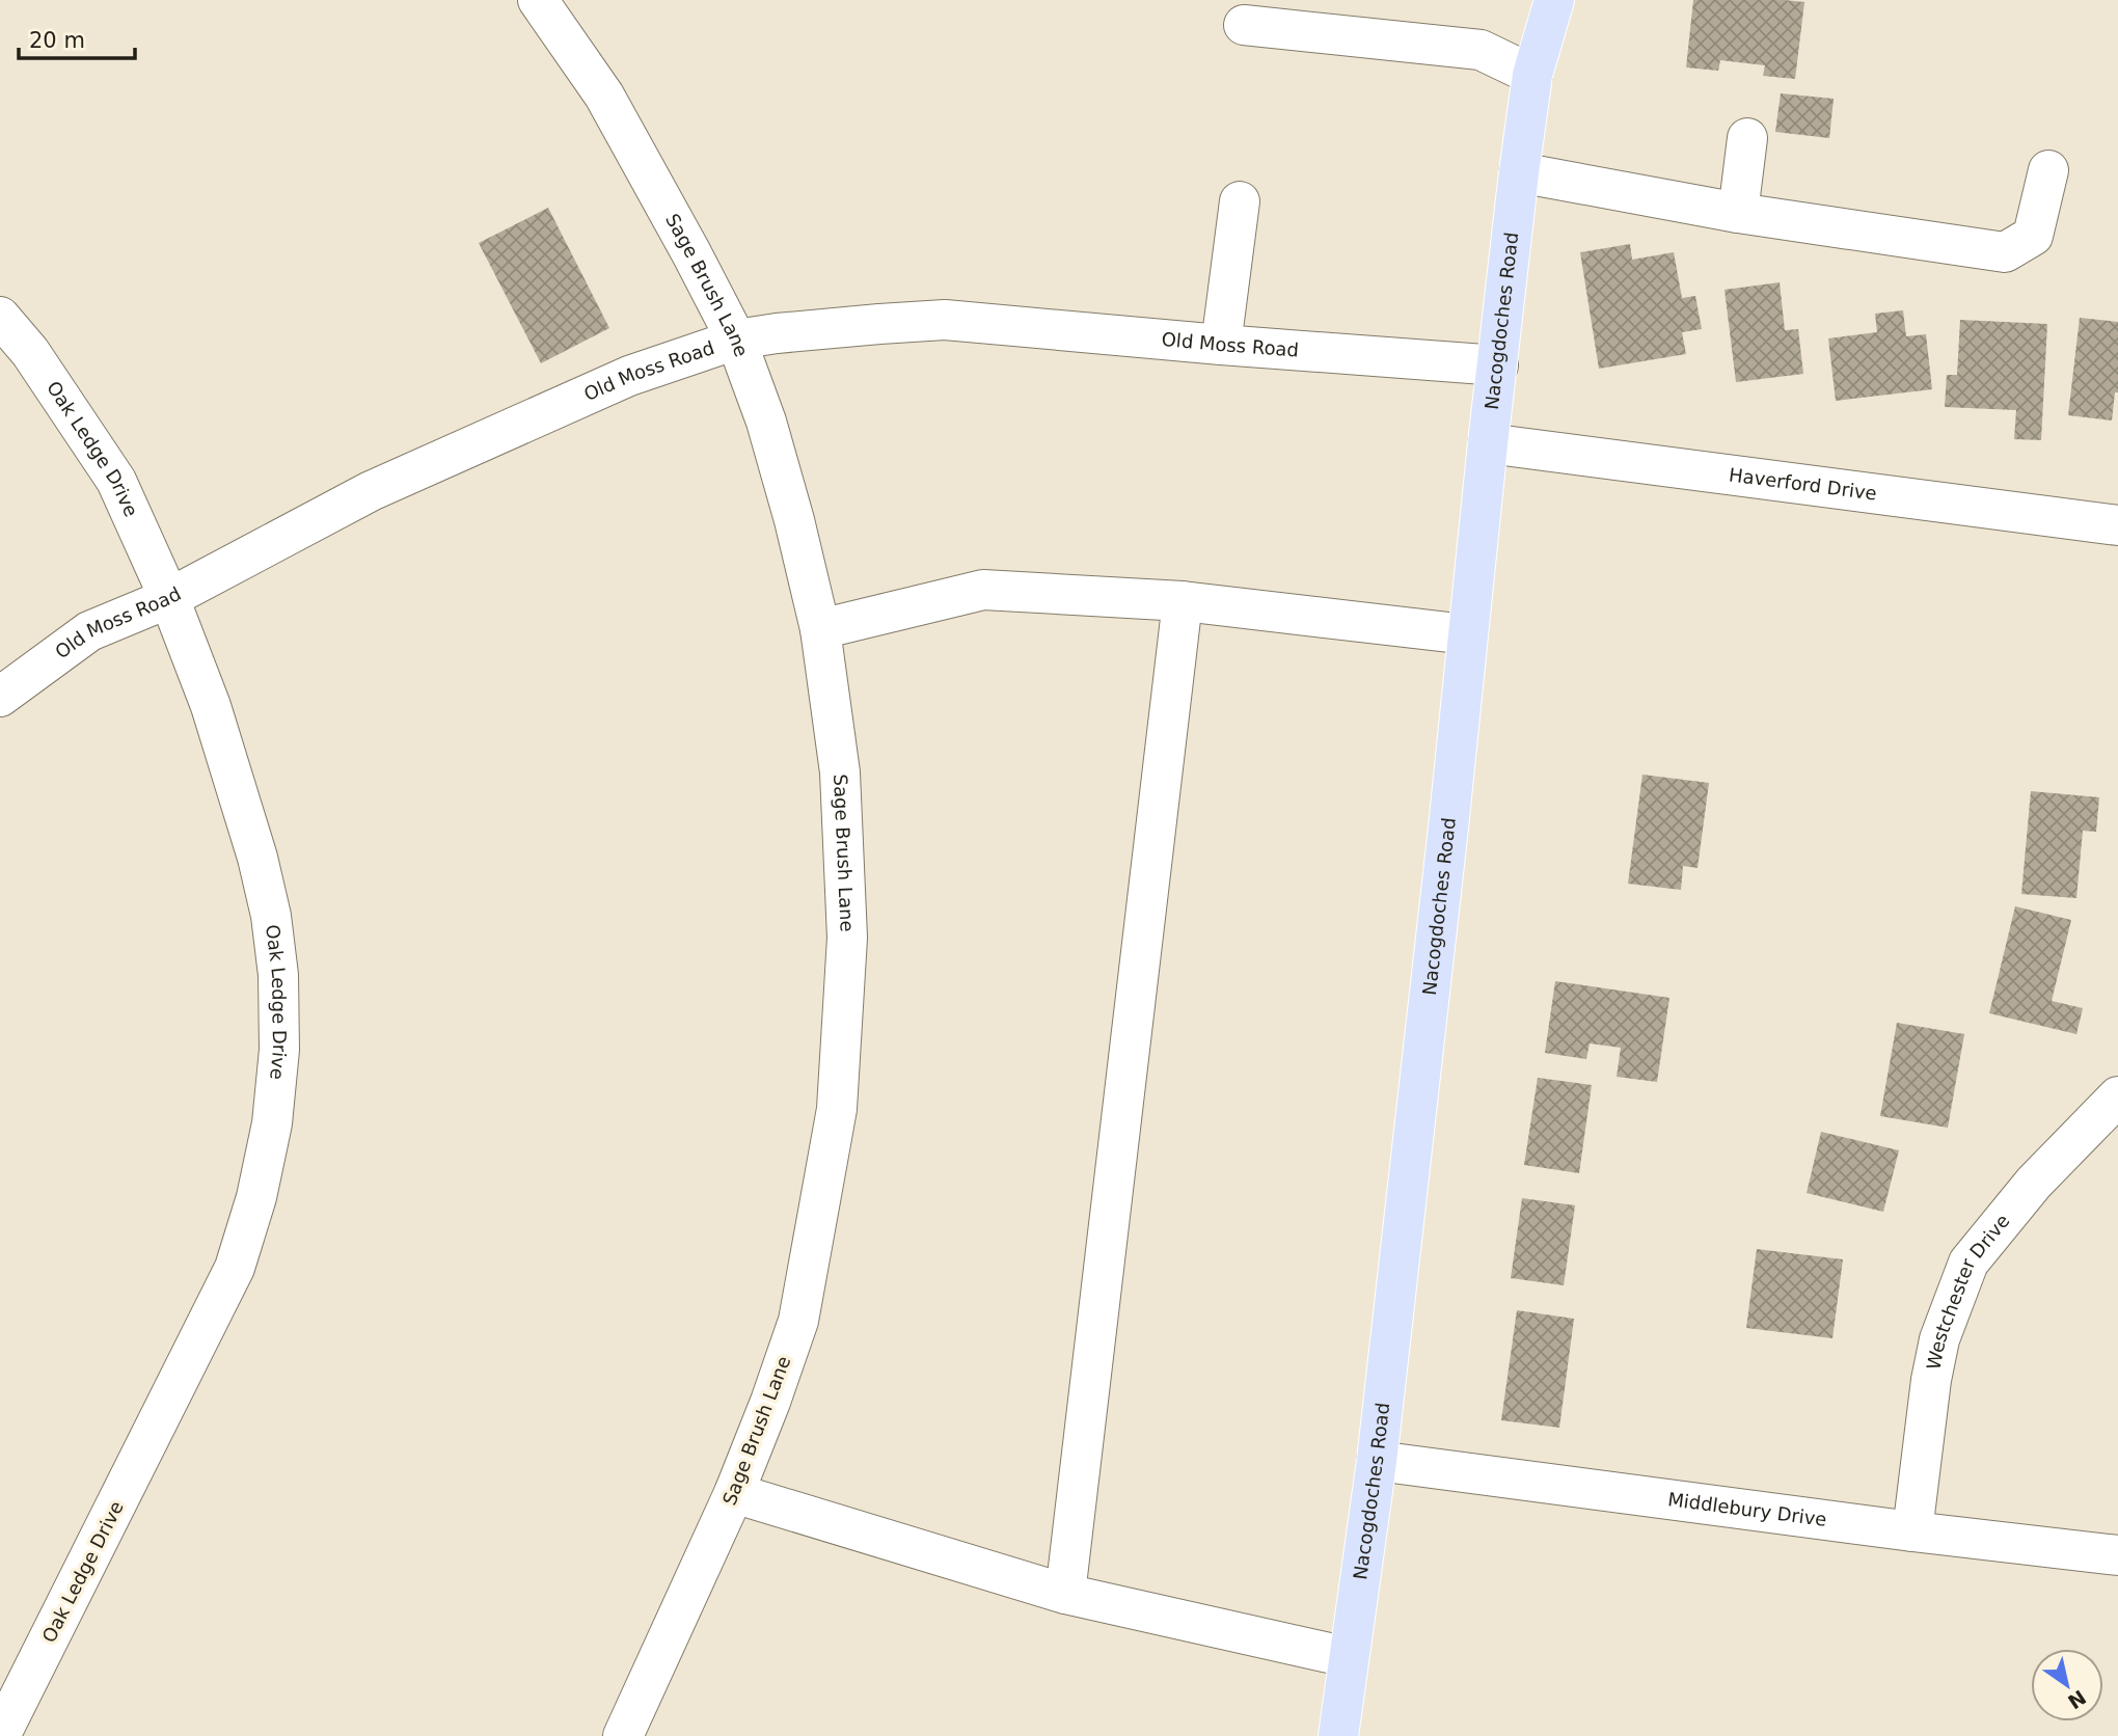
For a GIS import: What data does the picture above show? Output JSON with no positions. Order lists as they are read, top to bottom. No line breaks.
{"streets":{"main road":["Nacogdoches Road"],"street":["Sage Brush Lane","Old Moss Road","Oak Ledge Drive","Haverford Drive","Westchester Drive","Middlebury Drive"]},"crossings":[["Sage Brush Lane","Old Moss Road"],["Nacogdoches Road","Old Moss Road"],["Nacogdoches Road","Haverford Drive"],["Nacogdoches Road","Middlebury Drive"],["Old Moss Road","Oak Ledge Drive"],["Westchester Drive","Middlebury Drive"]],"scale_bar":"20 m","north":"bottom right"}
